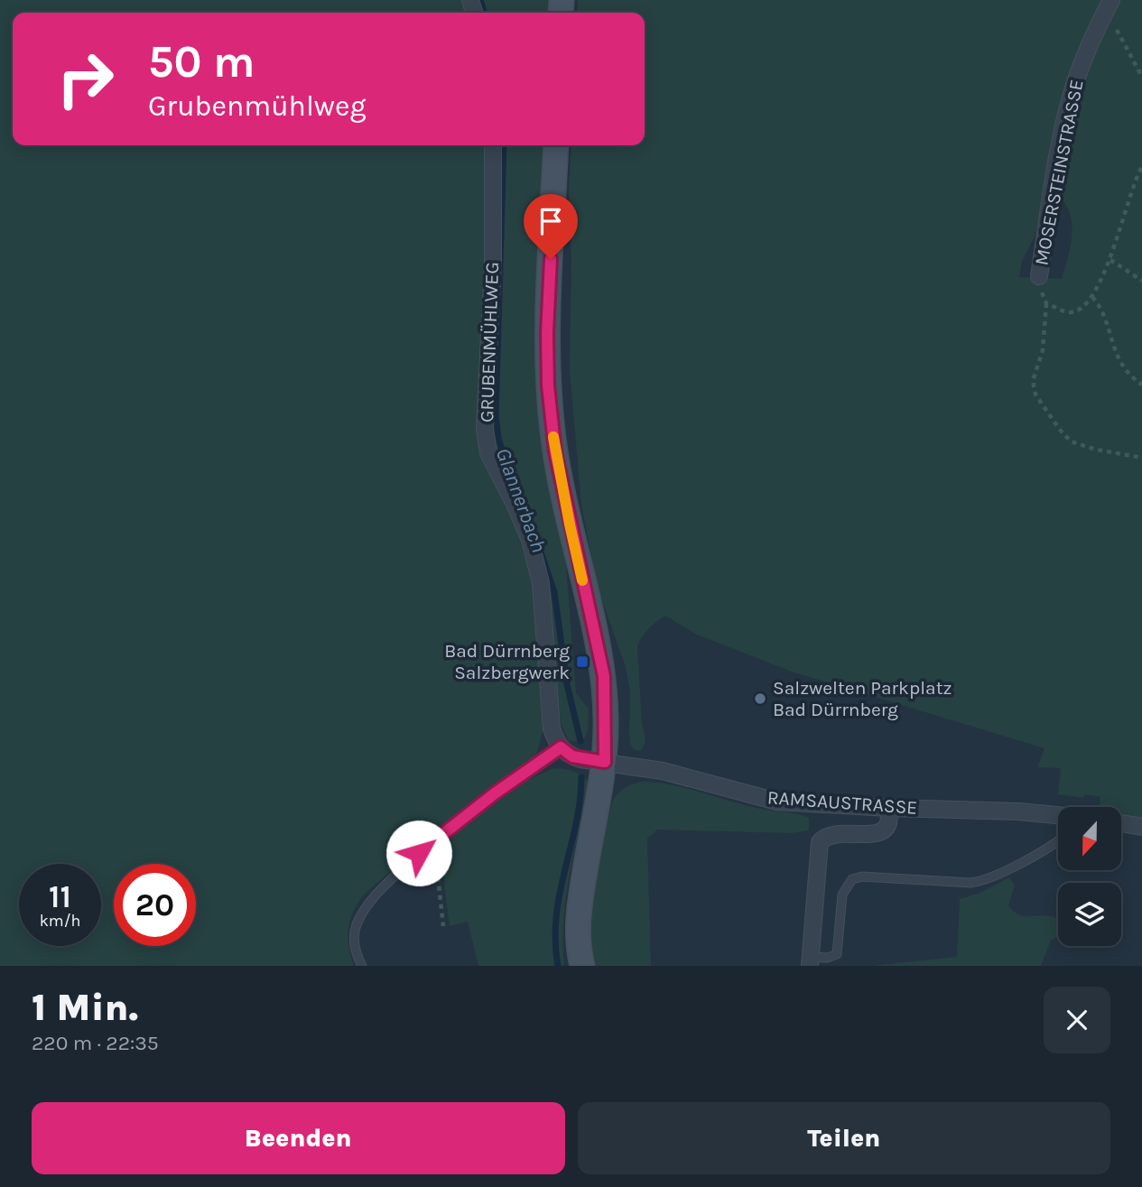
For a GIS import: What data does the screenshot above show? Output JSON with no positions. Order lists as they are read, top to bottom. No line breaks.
{"streets":{"street":["MOSERSTEINSTRASSE","GRUBENMÜHLWEG","RAMSAUSTRASSE"]},"water":["Glannerbach"],"places":{"transit":["Bad Dürrnberg Salzbergwerk"],"other":["Salzwelten Parkplatz Bad Dürrnberg"]},"north":"bottom","page":{"turn":["50 m","Grubenmühlweg"],"speed":"11 km/h","limit":"20","heading":["1 Min.","220 m · 22:35"],"buttons":["Beenden","Teilen"]}}
